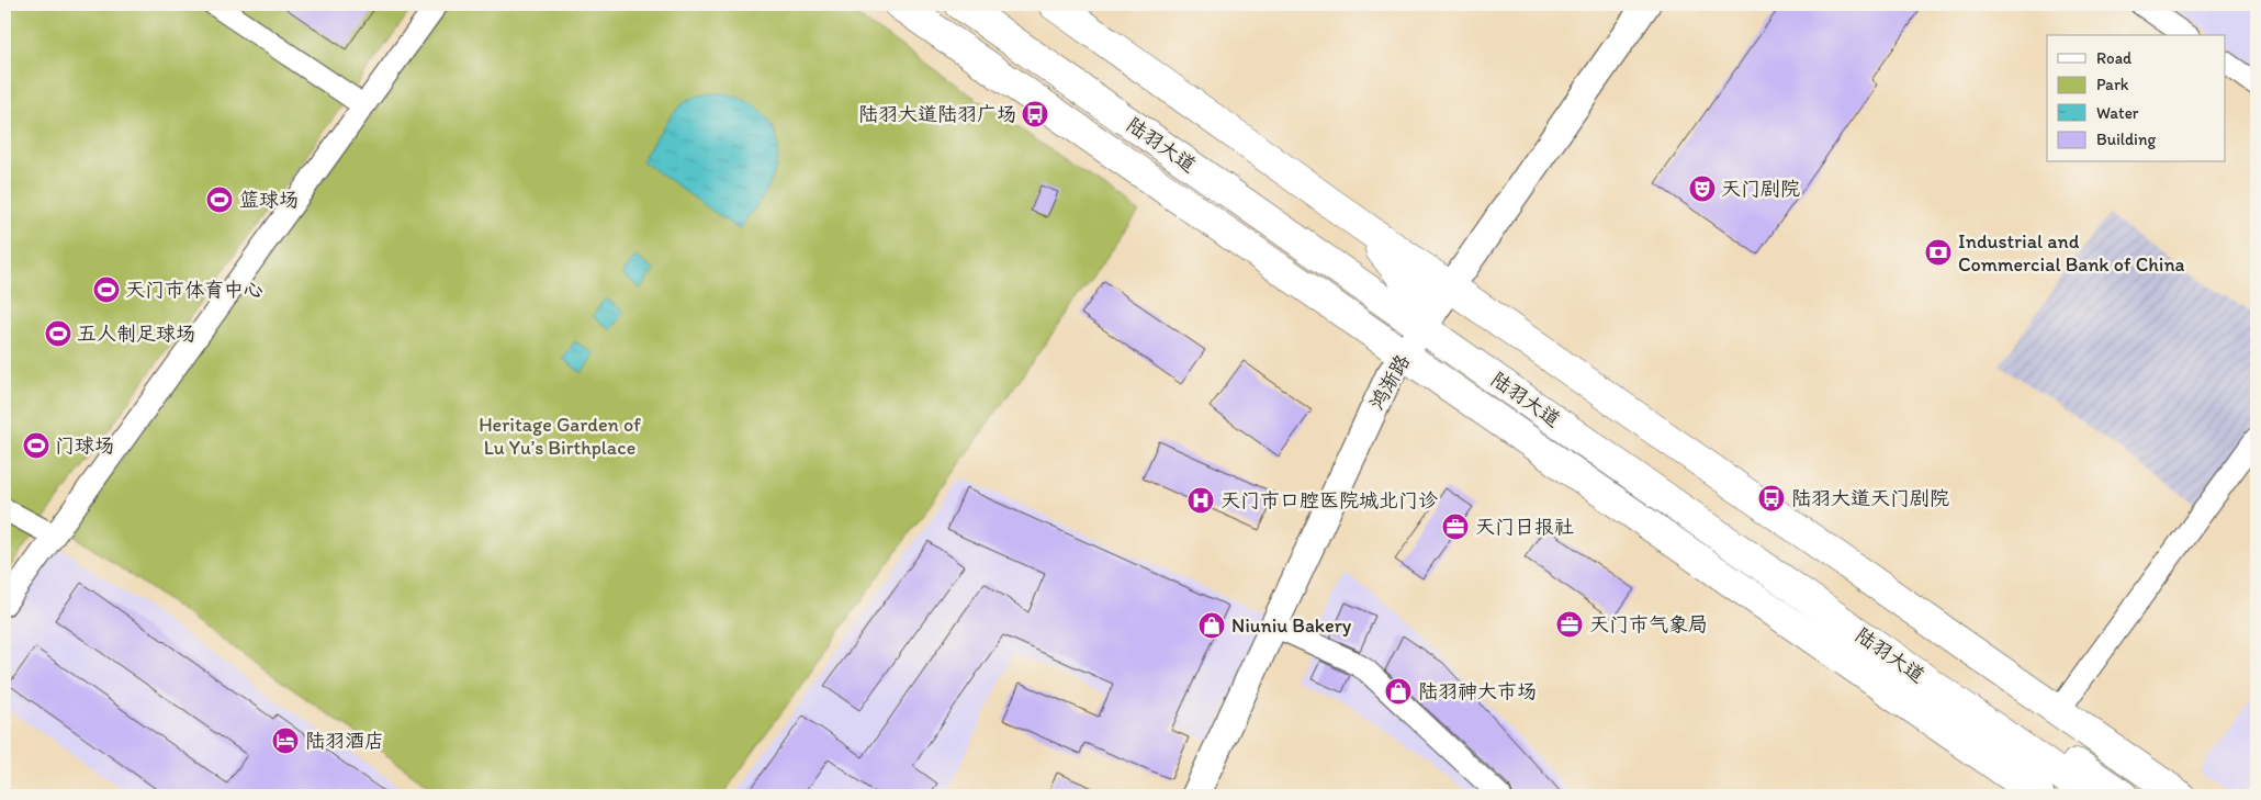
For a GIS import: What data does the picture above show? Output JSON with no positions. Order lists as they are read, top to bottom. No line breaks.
{"streets":{"main road":["陆羽大道"],"street":["鸿渐路"]},"crossings":[["陆羽大道","鸿渐路"]],"parks":["Heritage Garden of Lu Yu’s Birthplace"],"places":{"bus stop":["陆羽大道陆羽广场","陆羽大道天门剧院"],"theatre":["天门剧院"],"sports":["篮球场","天门市体育中心","五人制足球场","门球场"],"bank":["Industrial and Commercial Bank of China"],"hospital":["天门市口腔医院城北门诊"],"office":["天门日报社","天门市气象局"],"shop":["Niuniu Bakery","陆羽神大市场"],"hotel":["陆羽酒店"]},"legend":["Road","Park","Water","Building"]}
